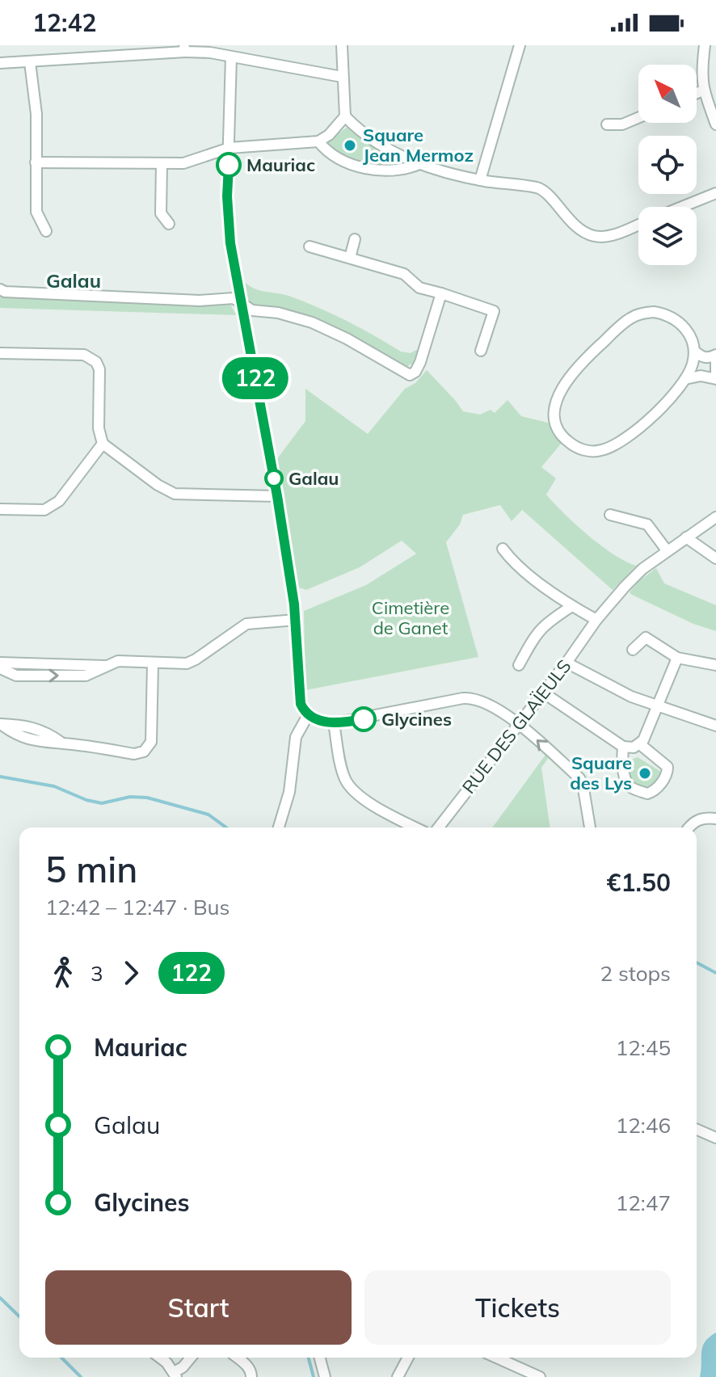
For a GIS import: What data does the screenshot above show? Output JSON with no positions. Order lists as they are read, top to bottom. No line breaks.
{"streets":{"street":["RUE DES GLAÏEULS"]},"districts":["Galau"],"parks":["Cimetière de Ganet"],"places":["Square Jean Mermoz","Mauriac","Galau","Glycines","Square des Lys"],"lines":["bus line 122"],"north":"top left","page":{"status":"12:42","on_map":"122","heading":["5 min","12:42 – 12:47 · Bus","€1.50"],"legs":["3","122","2 stops"],"list":[{"name":"Mauriac","value":"12:45"},{"name":"Galau","value":"12:46"},{"name":"Glycines","value":"12:47"}],"buttons":["Start","Tickets"]}}
